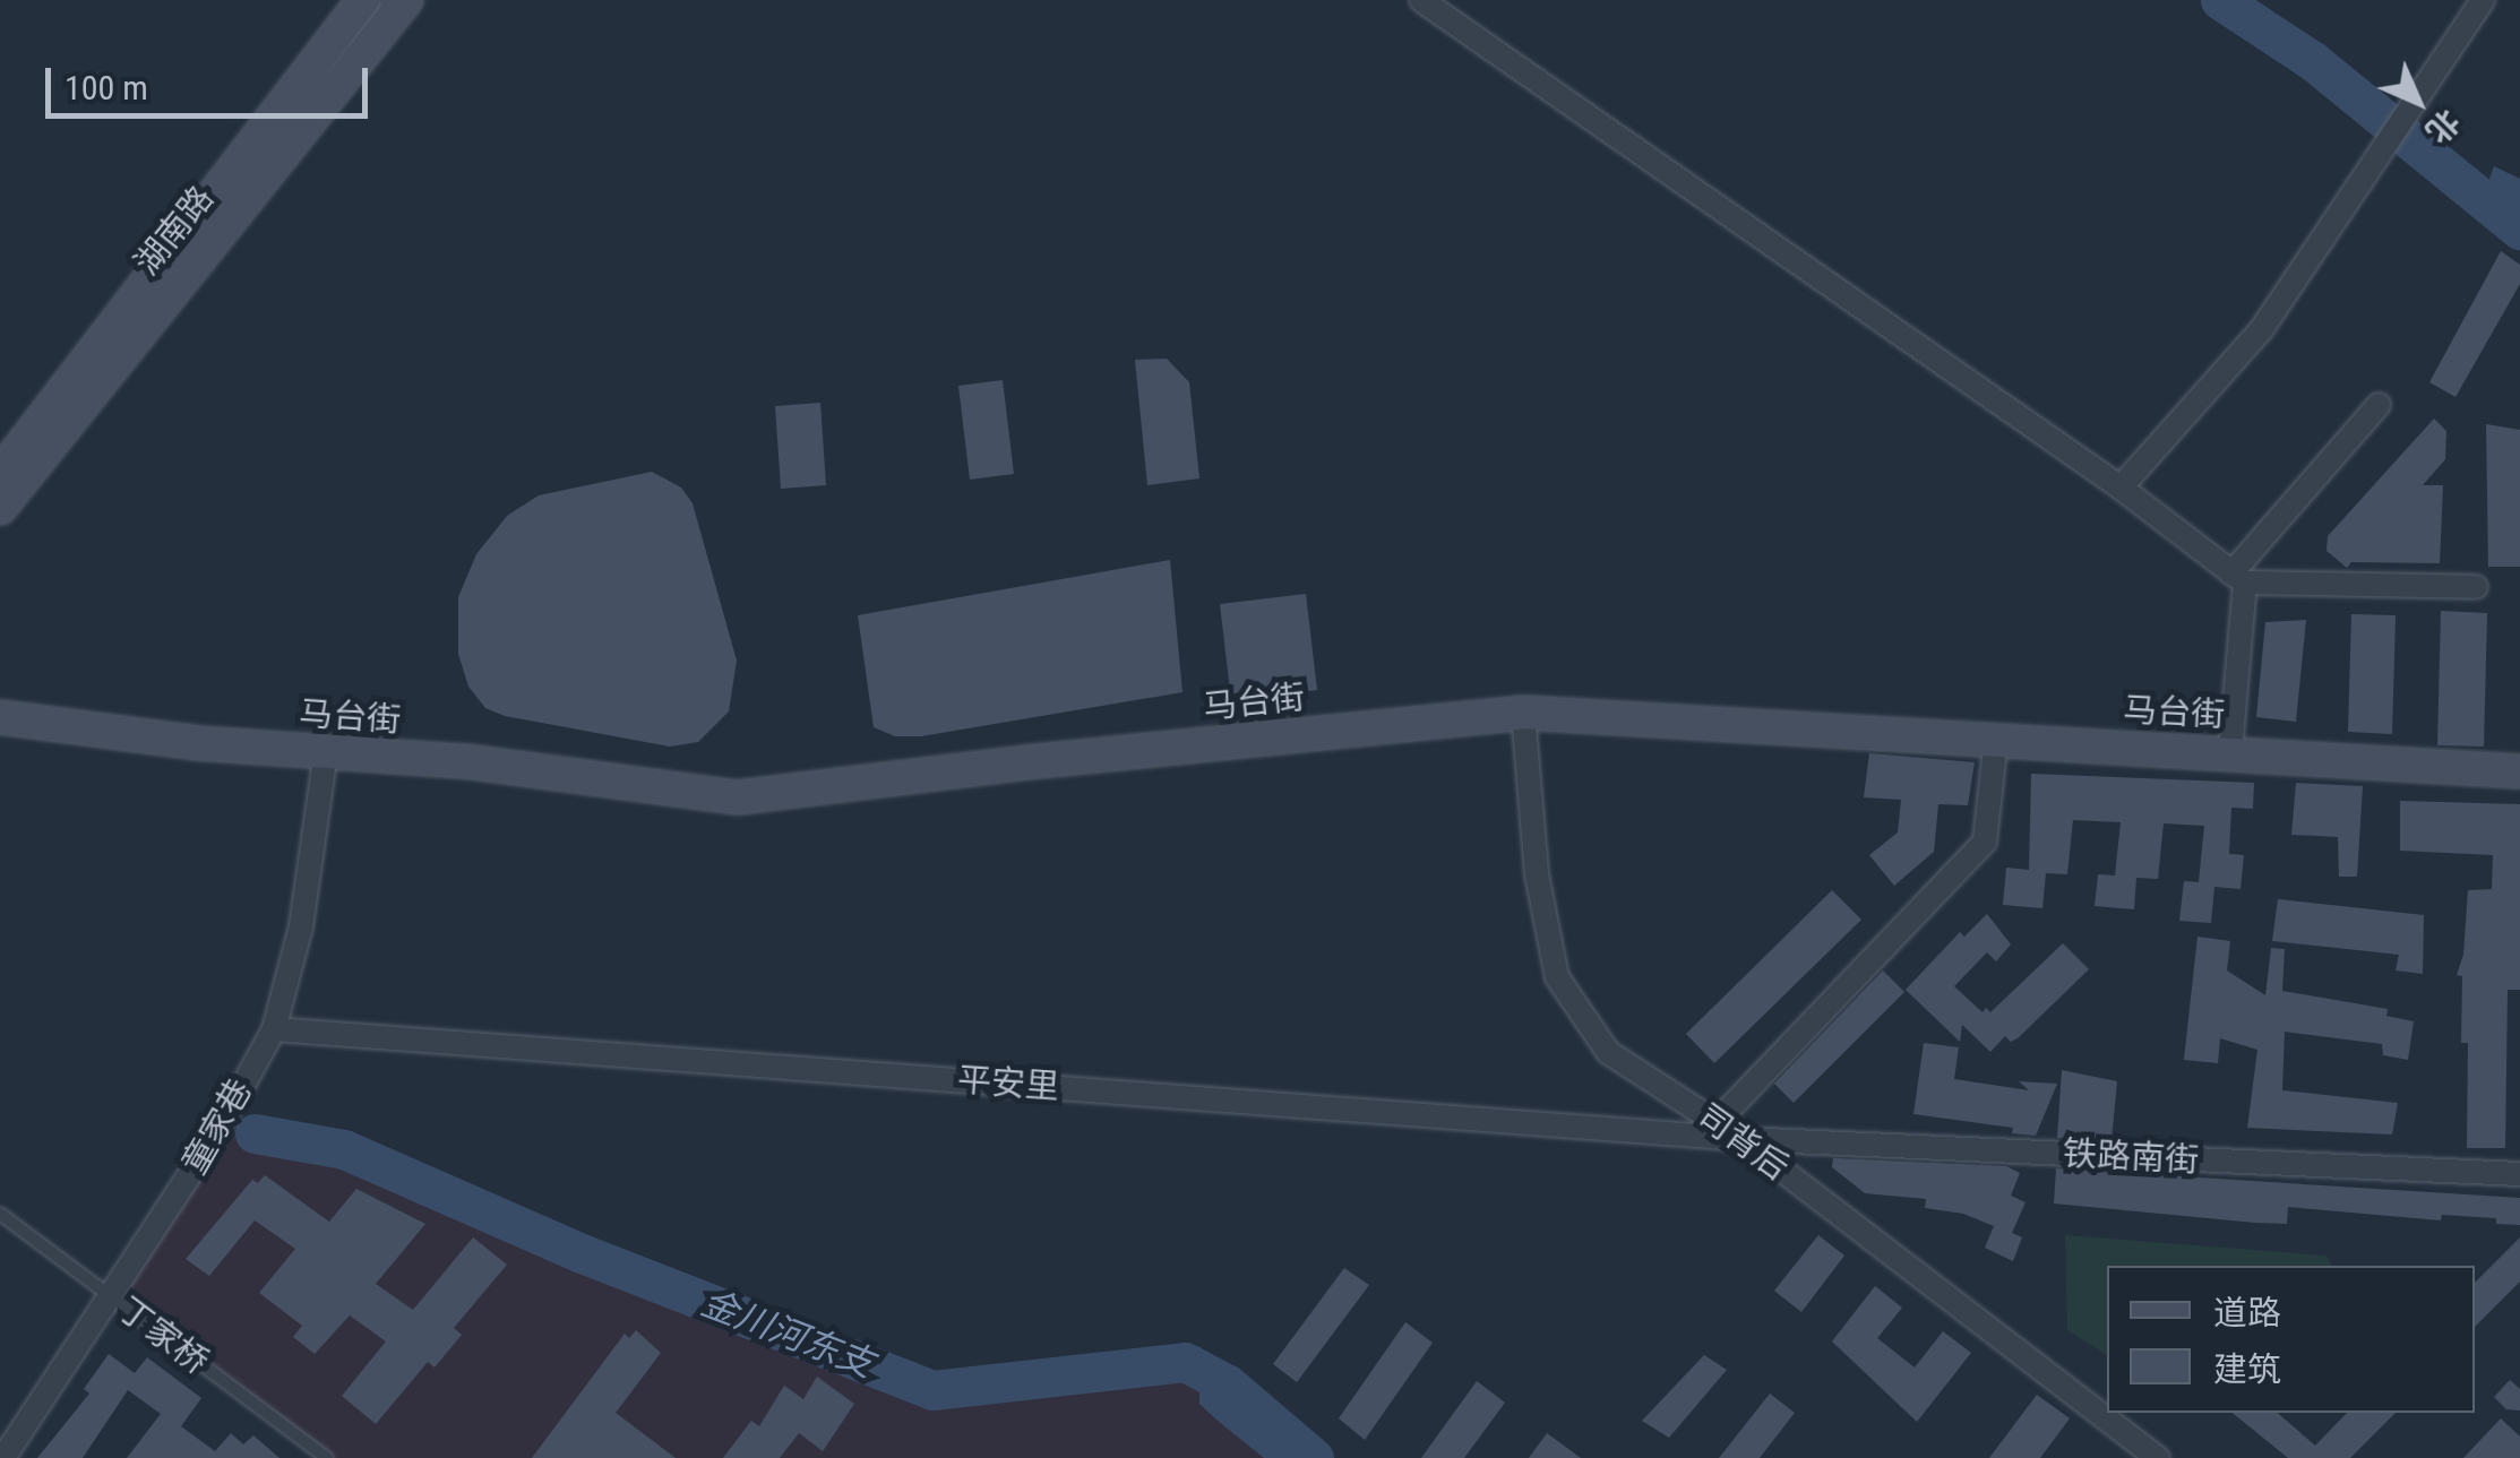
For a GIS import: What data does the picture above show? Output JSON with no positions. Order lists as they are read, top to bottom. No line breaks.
{"streets":{"street":["湖南路","马台街","平安里","童家巷","司背后","铁路南街"],"lane":["丁家桥"]},"crossings":[["马台街","童家巷"],["马台街","司背后"],["平安里","童家巷"],["平安里","司背后"],["平安里","铁路南街"],["童家巷","丁家桥"],["司背后","铁路南街"]],"water":["金川河东支"],"legend":["道路","建筑"],"scale_bar":"100 m","north":"bottom right"}
